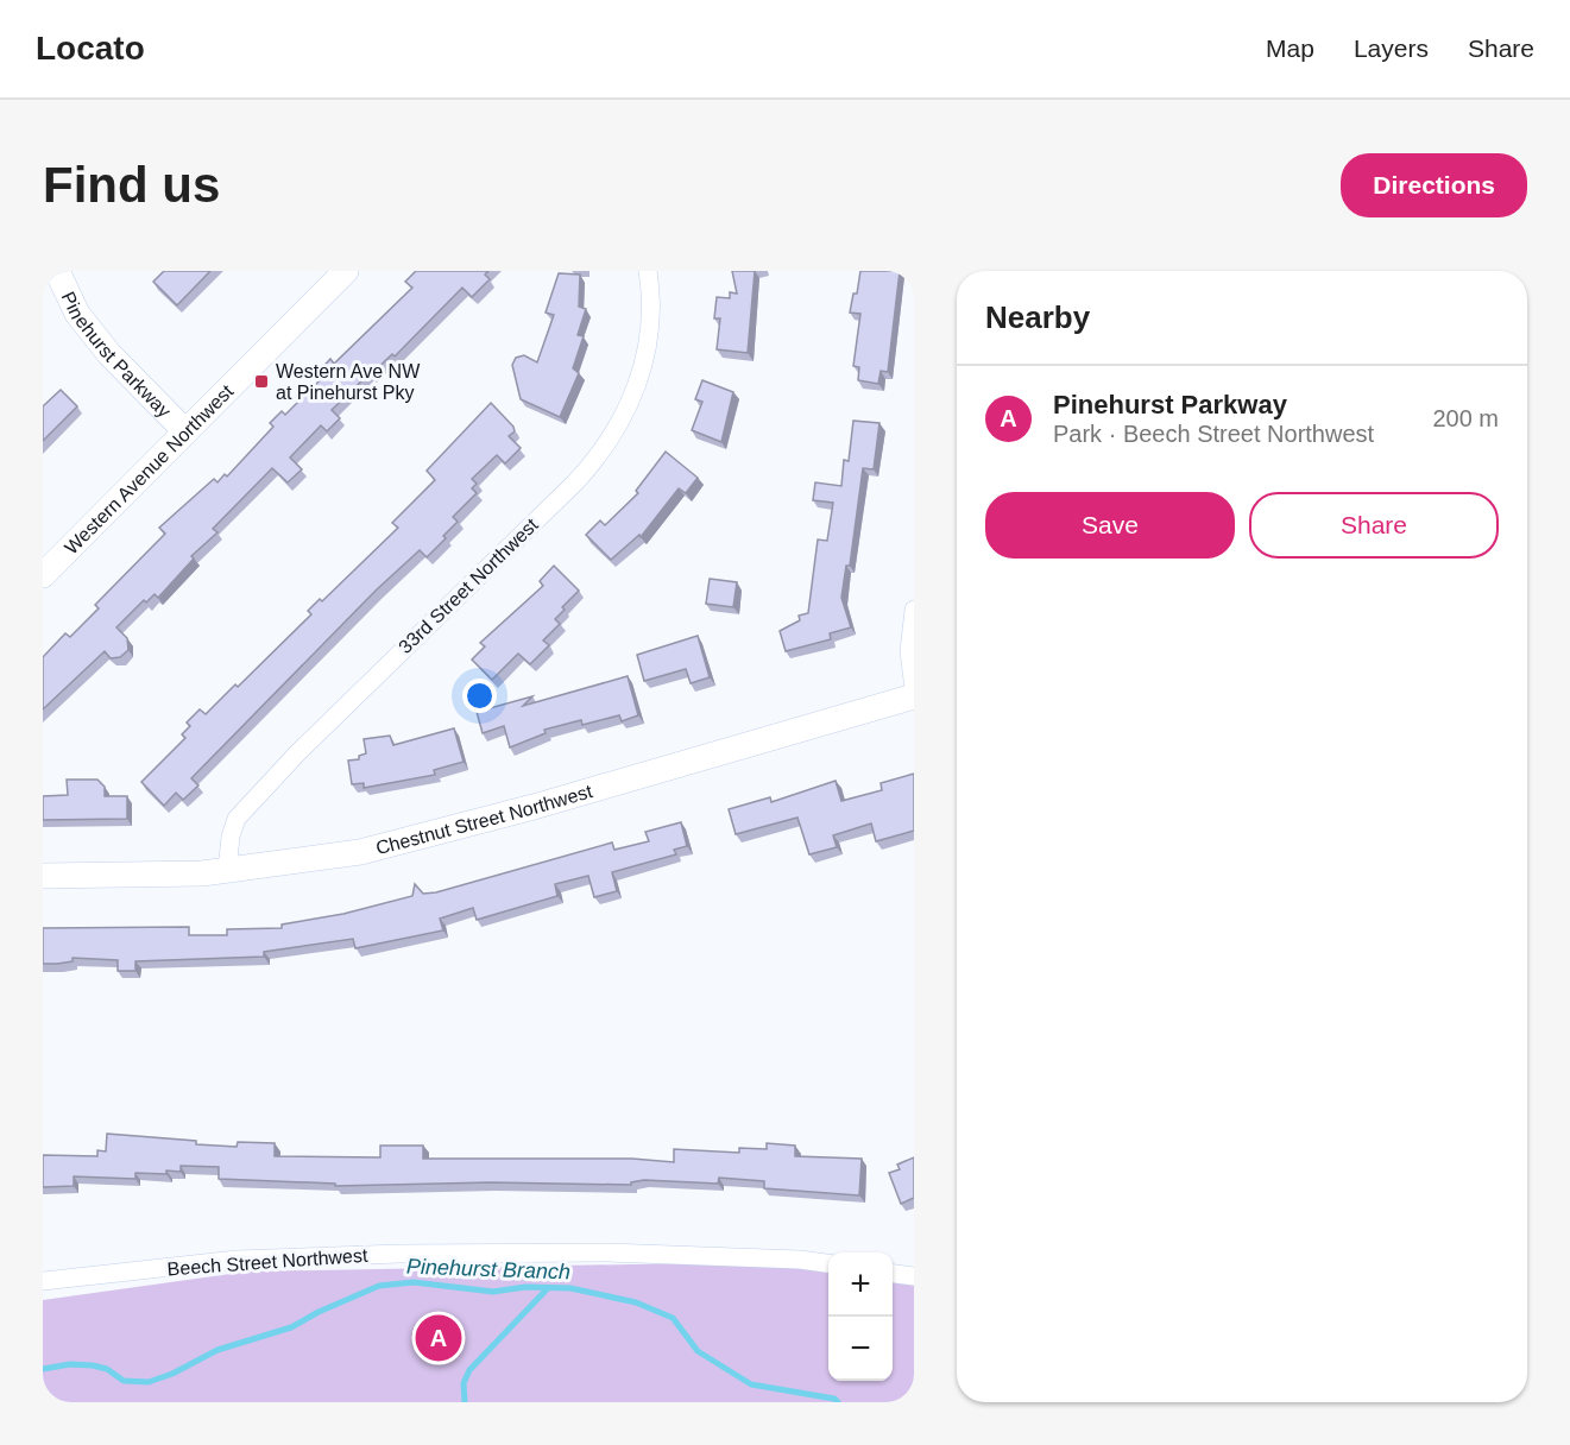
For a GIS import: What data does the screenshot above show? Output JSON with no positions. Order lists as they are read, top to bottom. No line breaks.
{"streets":{"street":["Pinehurst Parkway","Western Avenue Northwest","33rd Street Northwest","Chestnut Street Northwest","Beech Street Northwest"]},"crossings":[["Pinehurst Parkway","Western Avenue Northwest"],["33rd Street Northwest","Chestnut Street Northwest"]],"water":["Pinehurst Branch"],"places":{"transit":["Western Ave NW at Pinehurst Pky"]},"page":{"header":"Locato","nav":["Map","Layers","Share"],"buttons":["Directions",["Save","Share"]],"title":"Find us","heading":"Nearby","list":[{"mark":"A","name":"Pinehurst Parkway","note":"Park · Beech Street Northwest","value":"200 m"}],"map_buttons":["+","−"],"pins":"A"}}
